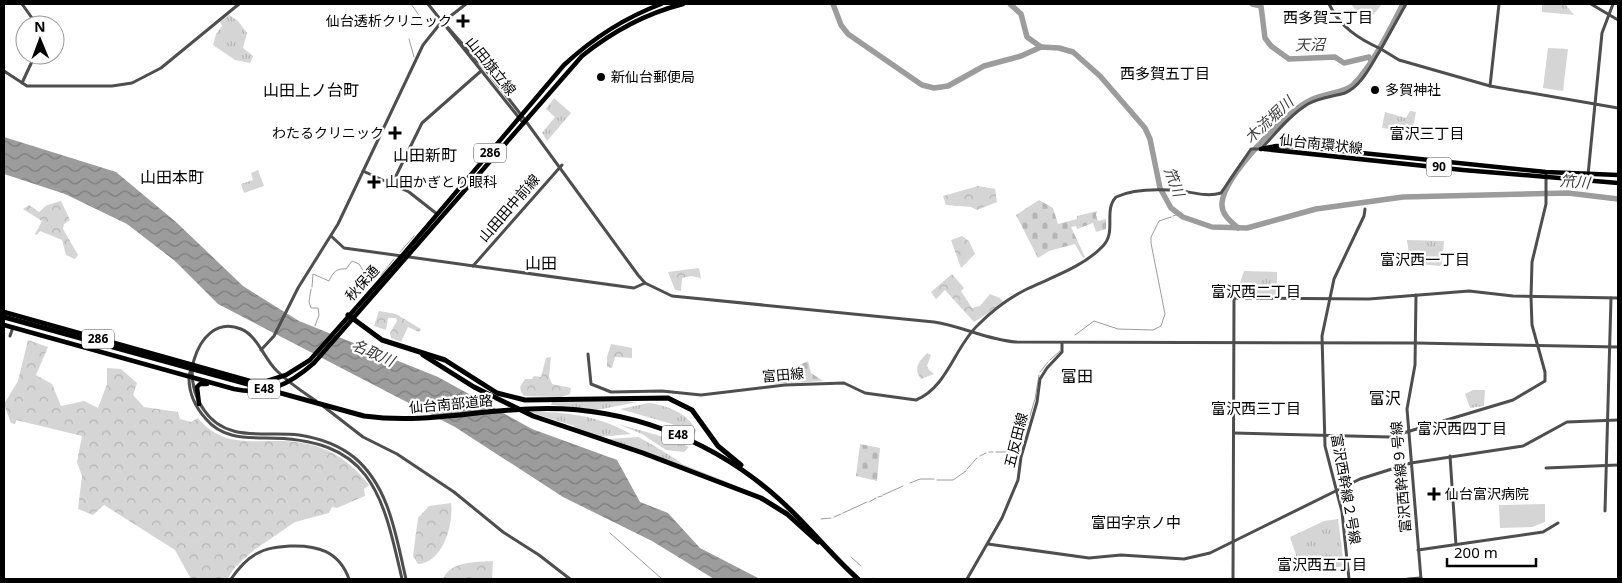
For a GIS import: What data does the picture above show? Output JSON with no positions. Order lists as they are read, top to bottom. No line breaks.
{"streets":{"highway":["E48","仙台南部道路"],"main road":["仙台南環状線","286","90","秋保通"],"street":["山田旗立線","山田田中前線","富田線","五反田線","富沢西幹線９号線","富沢西幹線２号線"]},"crossings":[["山田旗立線","山田田中前線"],["山田旗立線","秋保通"]],"districts":["西多賀二丁目","西多賀五丁目","山田上ノ台町","富沢三丁目","山田新町","山田本町","富沢西一丁目","山田","富沢西二丁目","富田","富沢","富沢西三丁目","富沢西四丁目","富田字京ノ中","富沢西五丁目"],"water":["天沼","木流堀川","笊川","名取川"],"places":{"health":["仙台透析クリニック","わたるクリニック","山田かぎとり眼科","仙台富沢病院"],"other":["新仙台郵便局","多賀神社"]},"scale_bar":"200 m","north":"top"}
